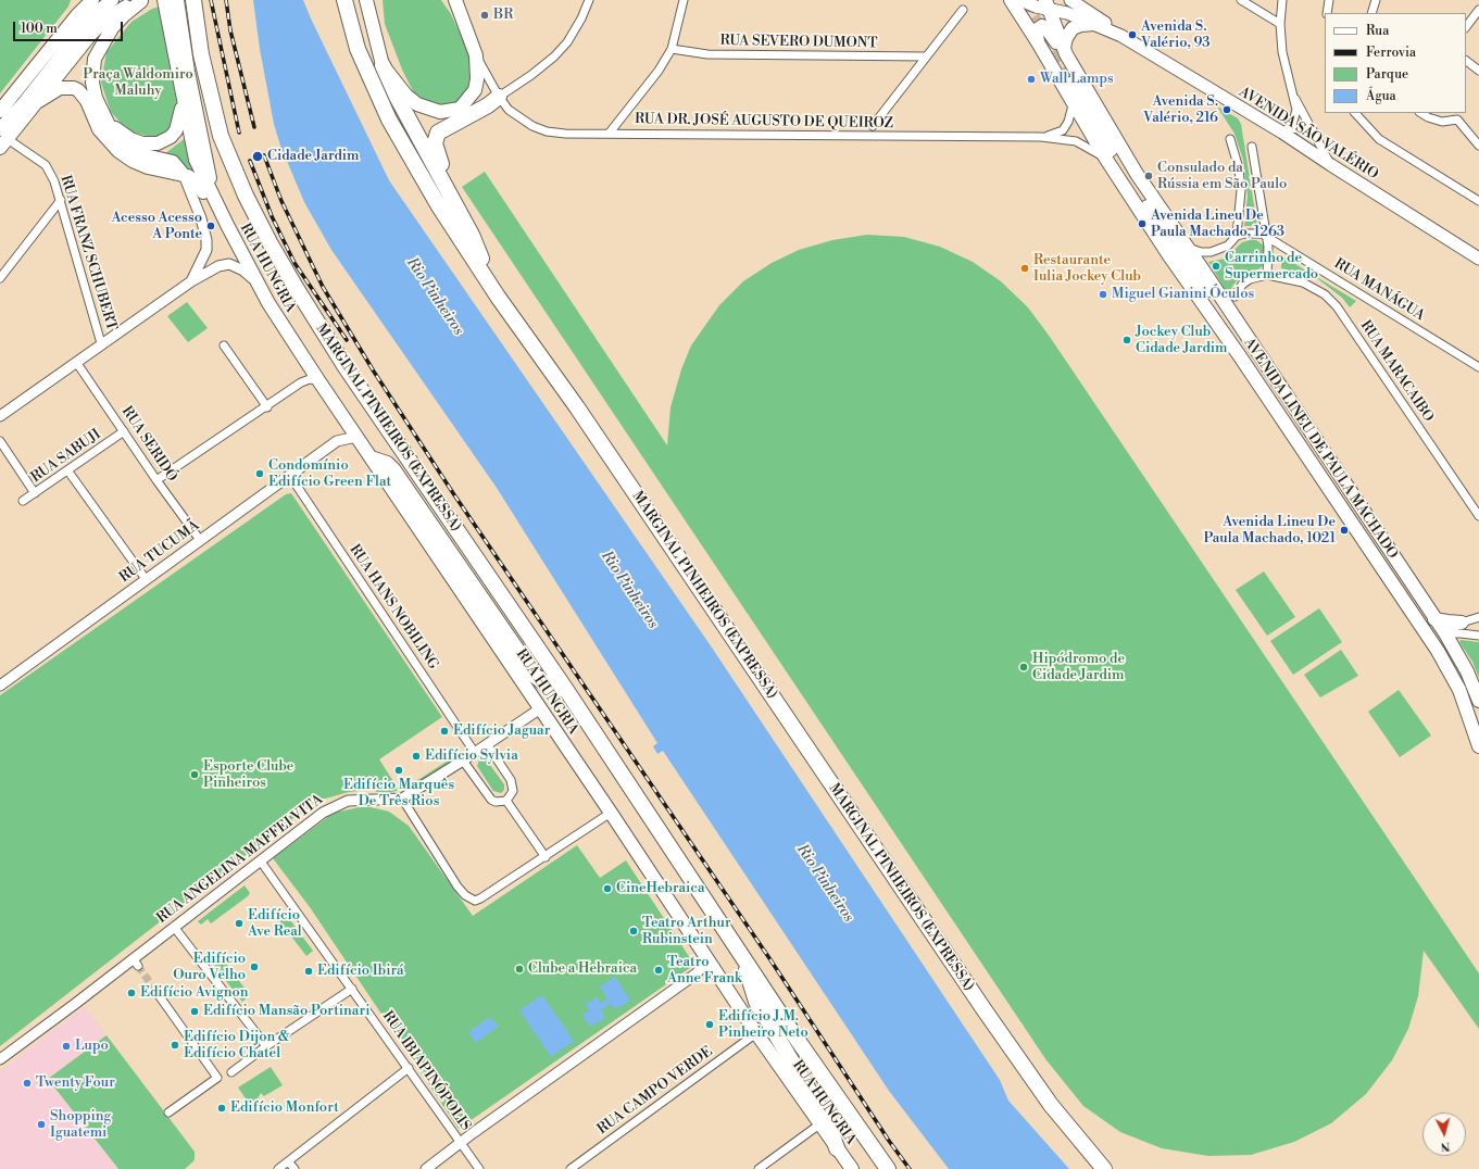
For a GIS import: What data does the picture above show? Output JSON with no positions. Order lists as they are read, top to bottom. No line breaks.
{"streets":{"highway":["RUA HUNGRIA","MARGINAL PINHEIROS (EXPRESSA)","AVENIDA LINEU DE PAULA MACHADO"],"main road":["AVENIDA SÃO VALÉRIO"],"street":["RUA SEVERO DUMONT","RUA DR. JOSÉ AUGUSTO DE QUEIROZ","RUA FRANZ SCHUBERT","RUA MANÁGUA","RUA MARACAIBO","RUA SERIDÓ","RUA SABUJI","RUA TUCUMÃ","RUA HANS NOBILING","RUA ANGELINA MAFFEI VITA","RUA IBIAPINÓPOLIS","RUA CAMPO VERDE"]},"crossings":[["AVENIDA SÃO VALÉRIO","AVENIDA LINEU DE PAULA MACHADO"],["RUA HUNGRIA","RUA TUCUMÃ"],["RUA HUNGRIA","RUA CAMPO VERDE"],["RUA SERIDÓ","RUA SABUJI"],["RUA SERIDÓ","RUA TUCUMÃ"],["RUA TUCUMÃ","RUA HANS NOBILING"],["RUA ANGELINA MAFFEI VITA","RUA IBIAPINÓPOLIS"]],"water":["Rio Pinheiros"],"parks":["Praça Waldomiro Maluhy"],"places":["BR","Avenida S. Valério, 93","Wall Lamps","Avenida S. Valério, 216","Cidade Jardim","Consulado da Rússia em São Paulo","Avenida Lineu De Paula Machado, 1263","Acesso Acesso A Ponte","Carrinho de Supermercado","Restaurante Iulia Jockey Club","Miguel Gianini Óculos","Jockey Club Cidade Jardim","Condomínio Edifício Green Flat","Avenida Lineu De Paula Machado, 1021","Hipódromo de Cidade Jardim","Edifício Jaguar","Edifício Sylvia","Edifício Marquês De Três Rios","Esporte Clube Pinheiros","CineHebraica","Edifício Ave Real","Teatro Arthur Rubinstein","Edifício Ouro Velho","Clube a Hebraica","Teatro Anne Frank","Edifício Ibirá","Edifício Avignon","Edifício Mansão Portinari","Edifício J.M. Pinheiro Neto","Edifício Dijon & Edifício Chatel","Lupo","Twenty Four","Edifício Monfort","Shopping Iguatemi"],"legend":["Rua","Ferrovia","Parque","Água"],"scale_bar":"100 m","north":"bottom"}
